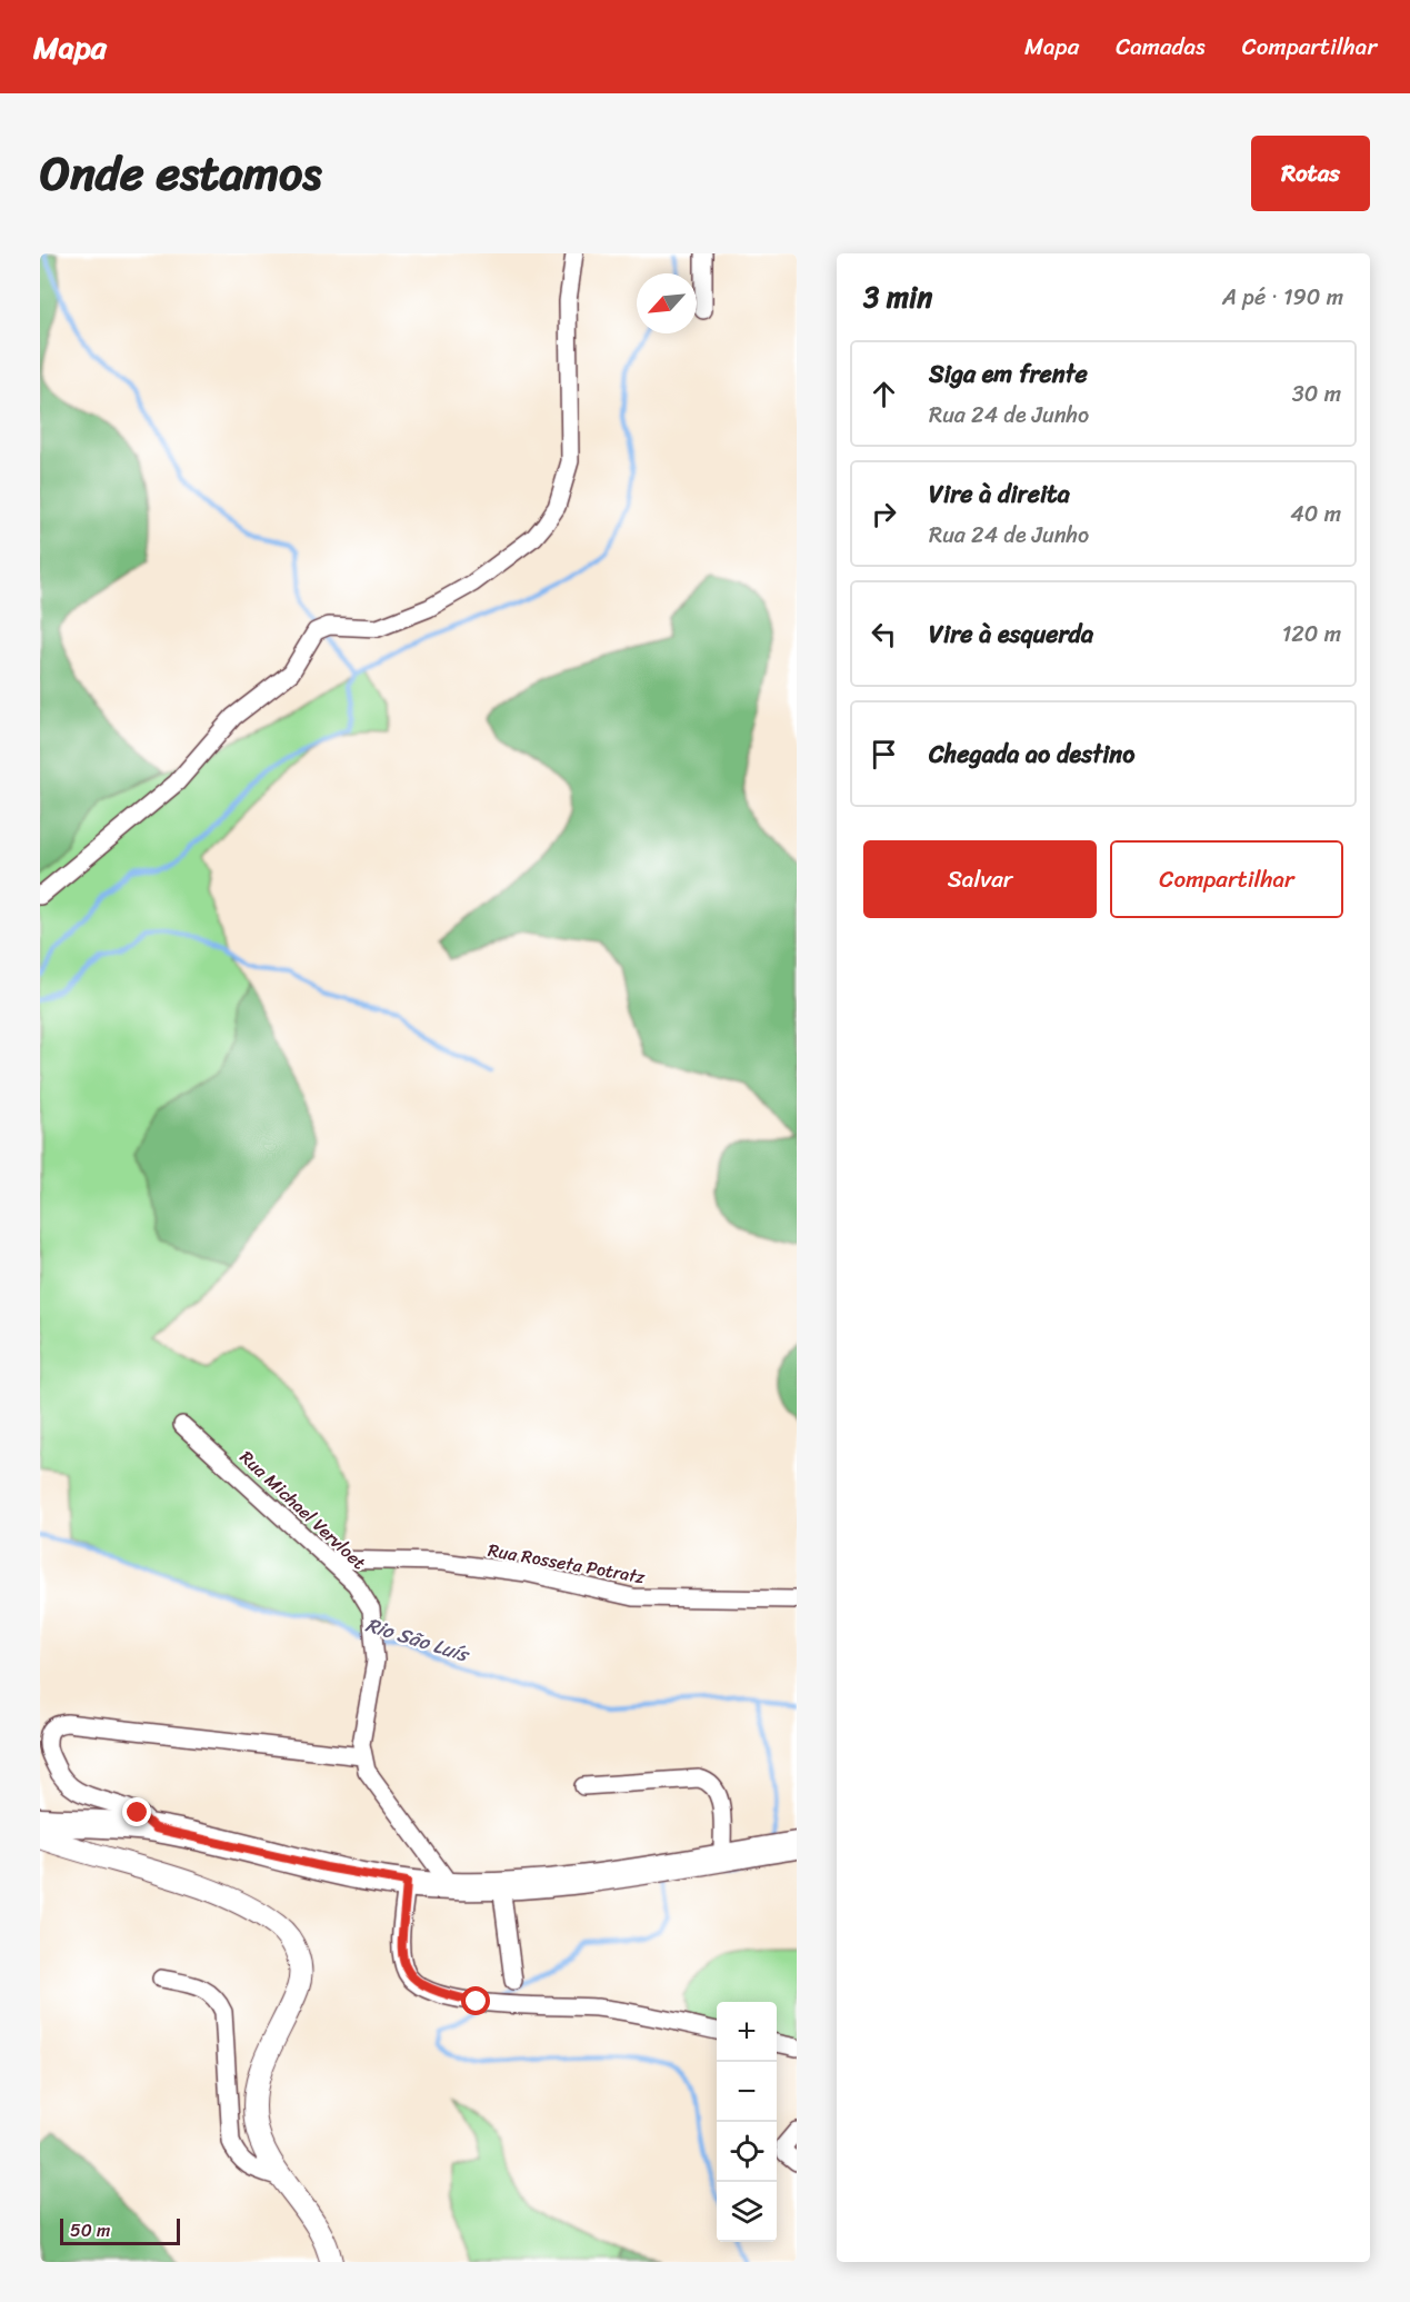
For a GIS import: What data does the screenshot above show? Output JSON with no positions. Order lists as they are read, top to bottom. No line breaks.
{"streets":{"street":["Rua Michael Vervloet","Rua Rosseta Potratz"]},"crossings":[["Rua Michael Vervloet","Rua Rosseta Potratz"]],"water":["Rio São Luís"],"scale_bar":"50 m","north":"bottom left","page":{"header":"Mapa","nav":["Mapa","Camadas","Compartilhar"],"title":"Onde estamos","buttons":["Rotas",["Salvar","Compartilhar"]],"heading":["3 min","A pé · 190 m"],"list":[["Siga em frente","Rua 24 de Junho","30 m"],["Vire à direita","Rua 24 de Junho","40 m"],["Vire à esquerda","120 m"],"Chegada ao destino"],"map_buttons":["+","−"],"scale":"50 m"}}
